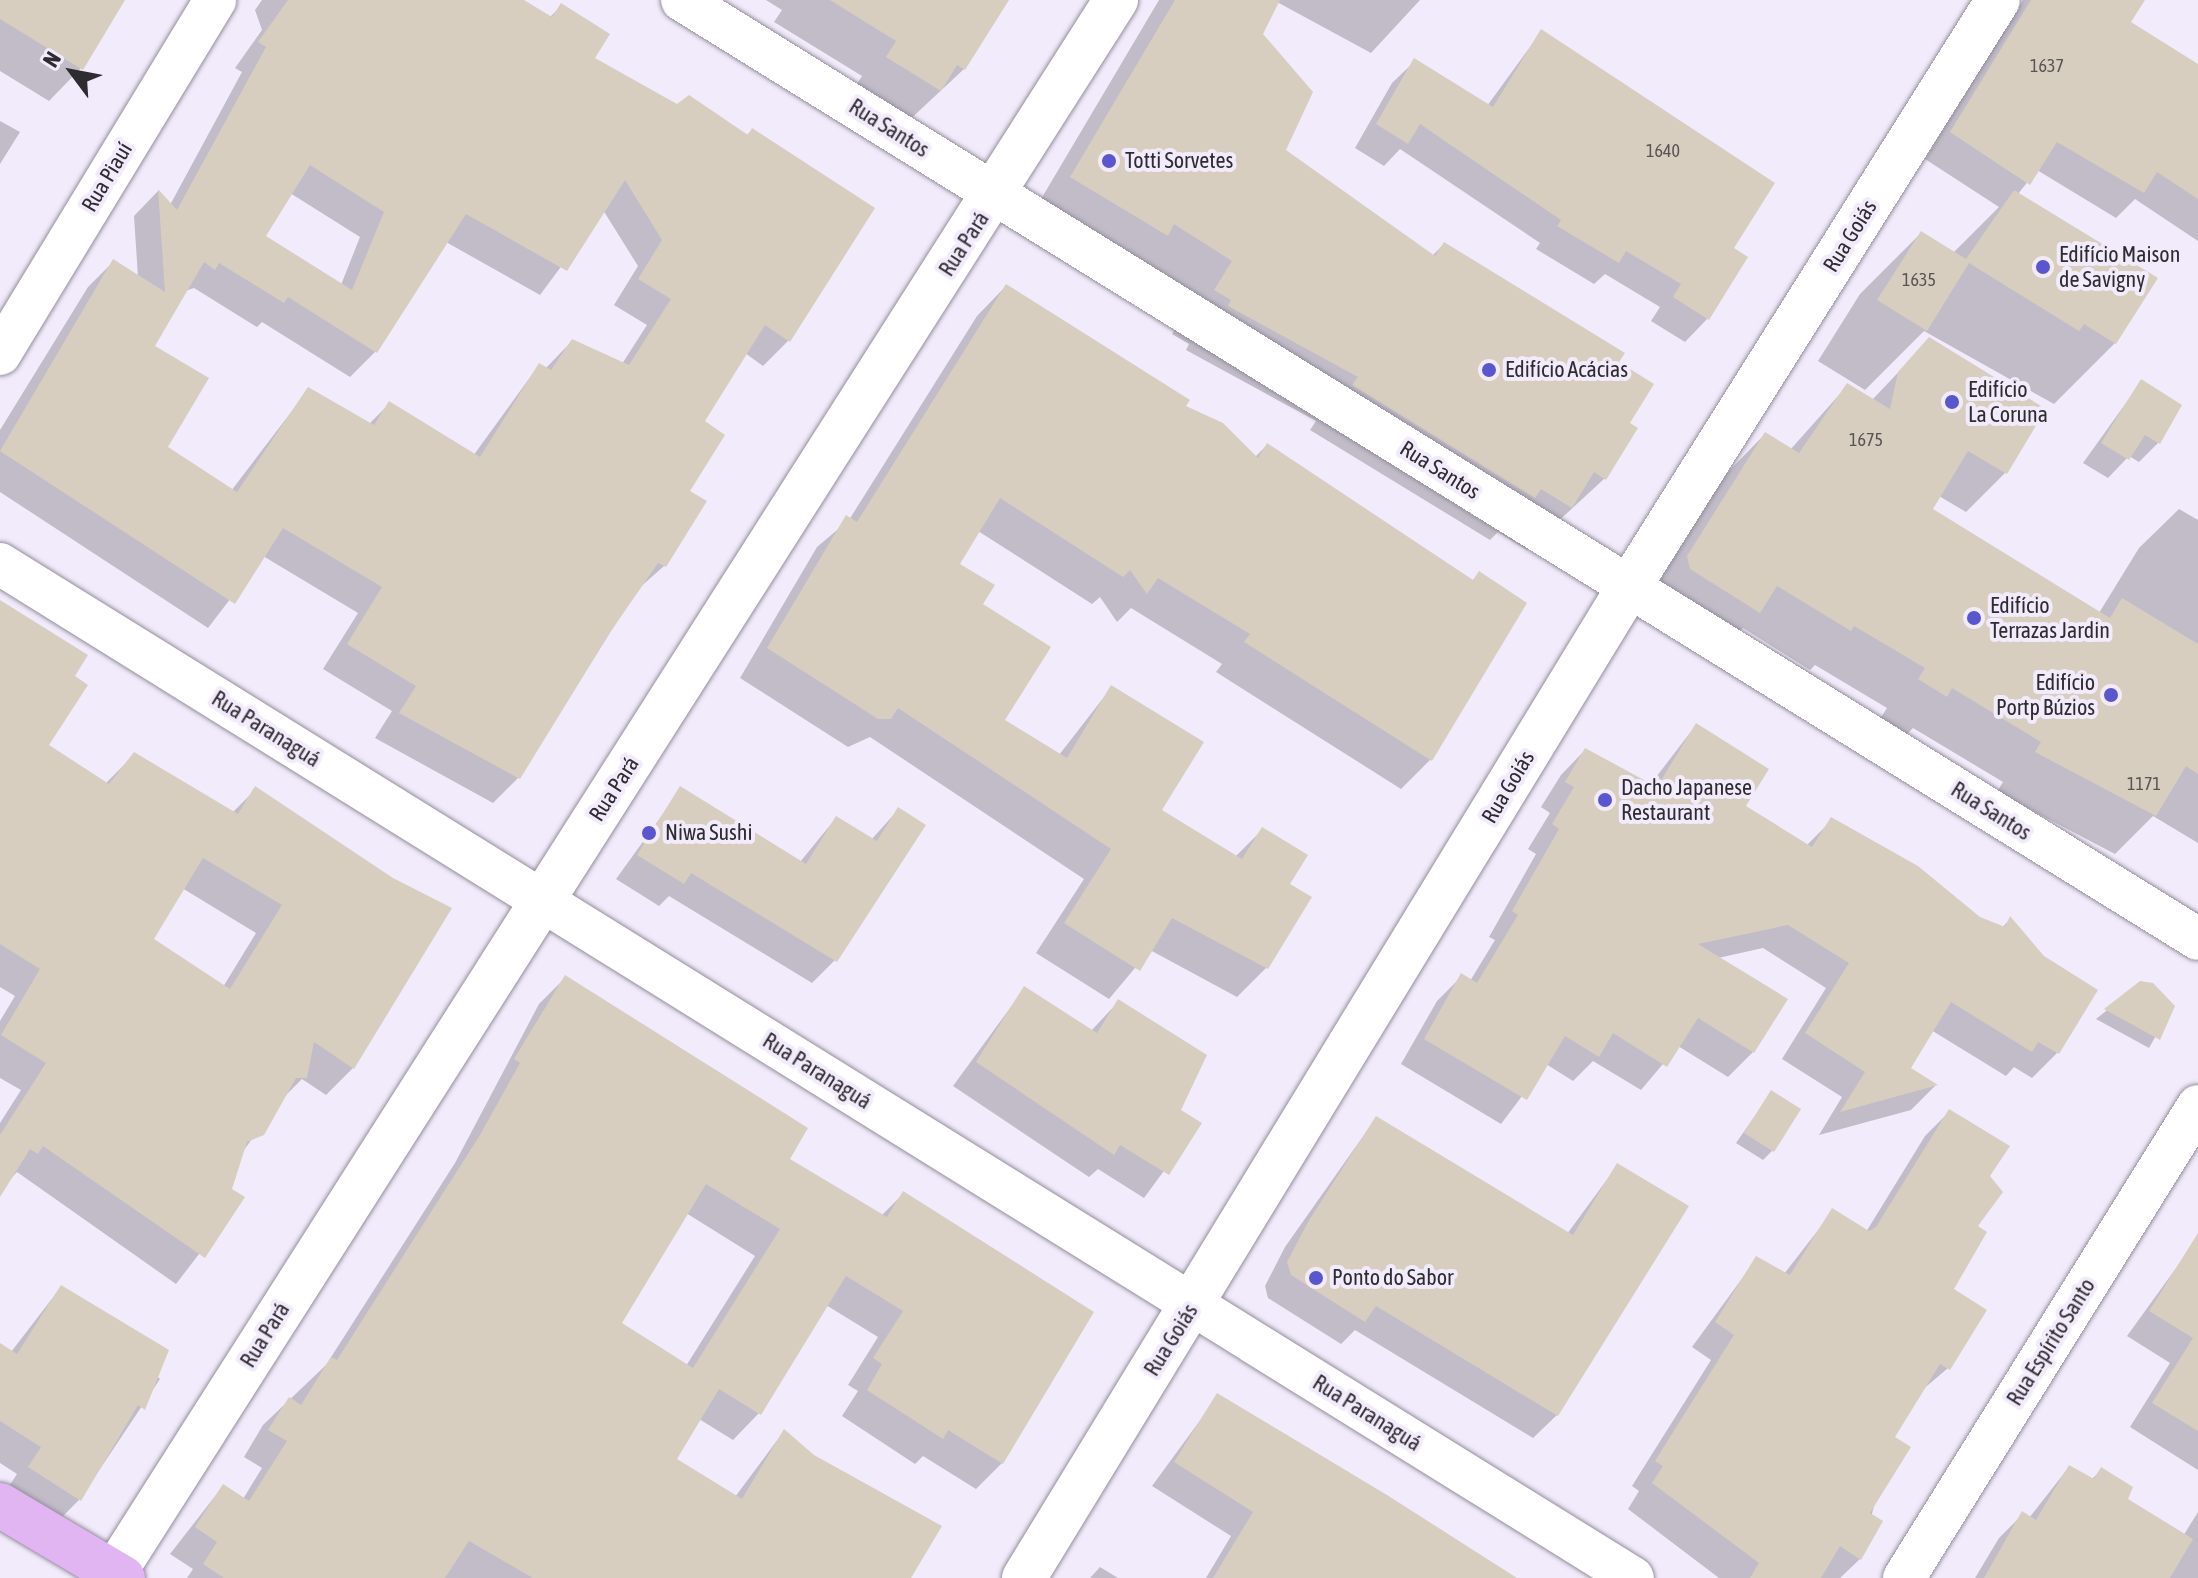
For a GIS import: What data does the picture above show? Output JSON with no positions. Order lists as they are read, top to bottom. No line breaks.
{"streets":{"street":["Rua Santos","Rua Piauí","Rua Goiás","Rua Pará","Rua Paranaguá","Rua Espírito Santo"]},"crossings":[["Rua Santos","Rua Goiás"],["Rua Santos","Rua Pará"],["Rua Goiás","Rua Paranaguá"],["Rua Pará","Rua Paranaguá"]],"places":["Totti Sorvetes","Edifício Maison de Savigny","Edifício Acácias","Edifício La Coruna","Edifício Terrazas Jardin","Edifício Portp Búzios","Dacho Japanese Restaurant","Niwa Sushi","Ponto do Sabor"],"house_numbers":["1637","1640","1635","1675","1171"],"north":"top left"}
